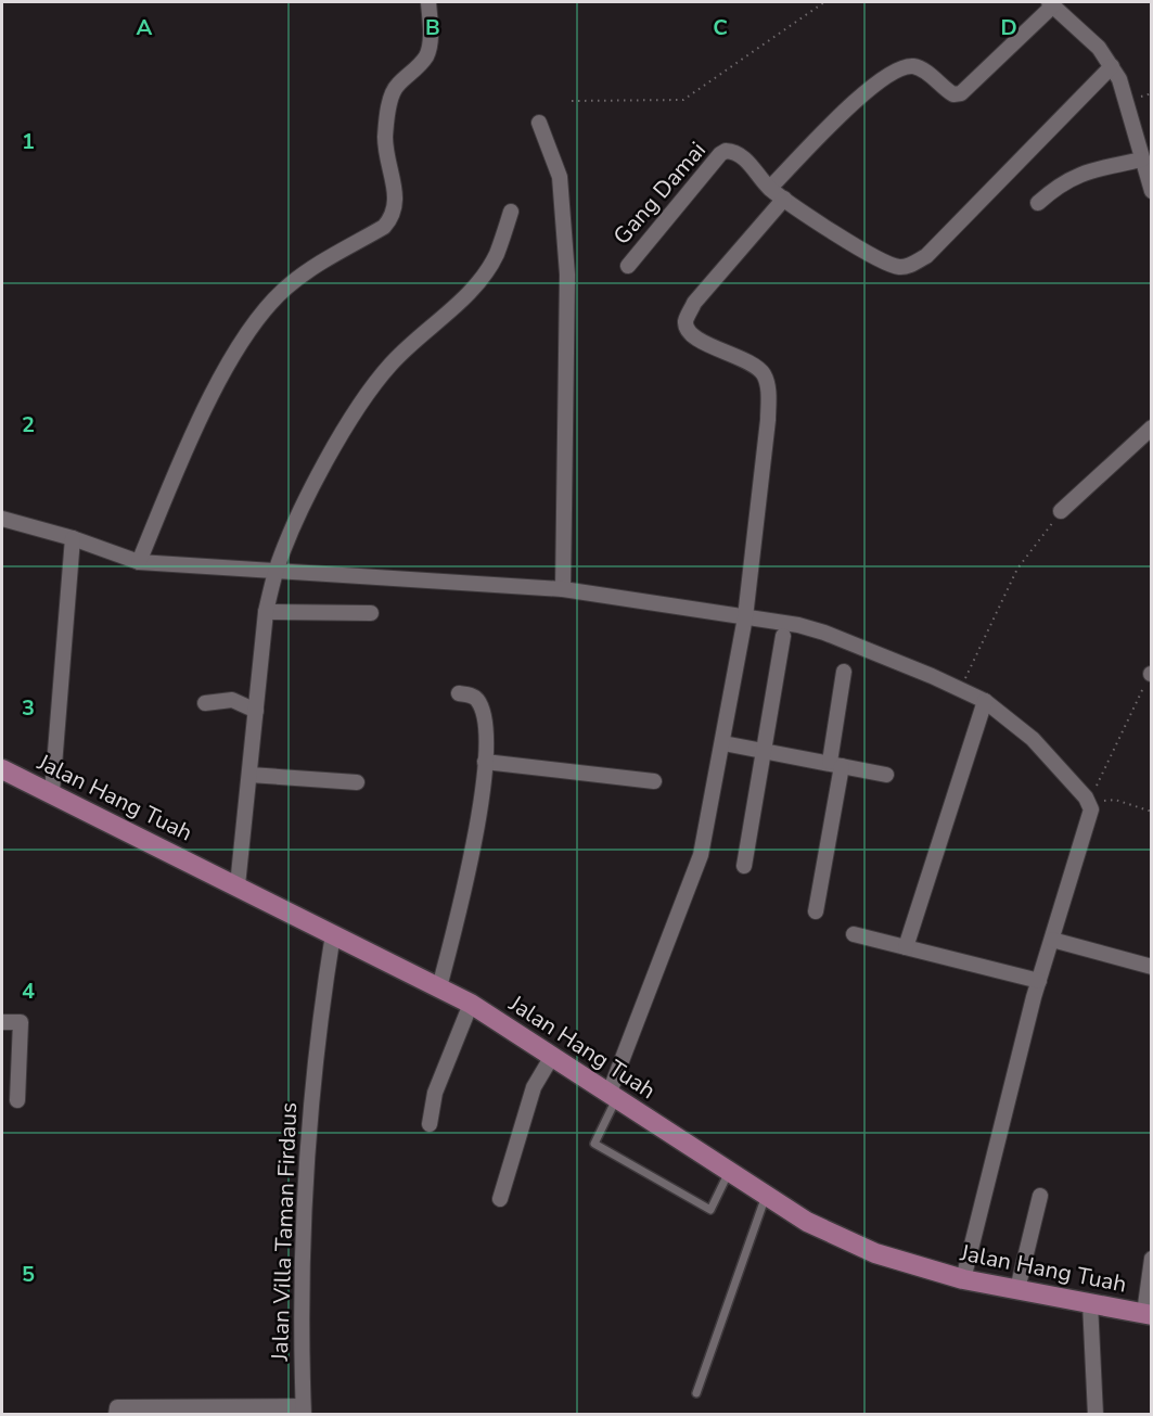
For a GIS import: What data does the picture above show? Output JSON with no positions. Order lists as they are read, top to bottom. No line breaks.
{"streets":{"main road":["Jalan Hang Tuah"],"street":["Gang Damai","Jalan Villa Taman Firdaus"]},"crossings":[["Jalan Hang Tuah","Jalan Villa Taman Firdaus"]],"grid":{"columns":["A","B","C","D"],"rows":["1","2","3","4","5"]}}
